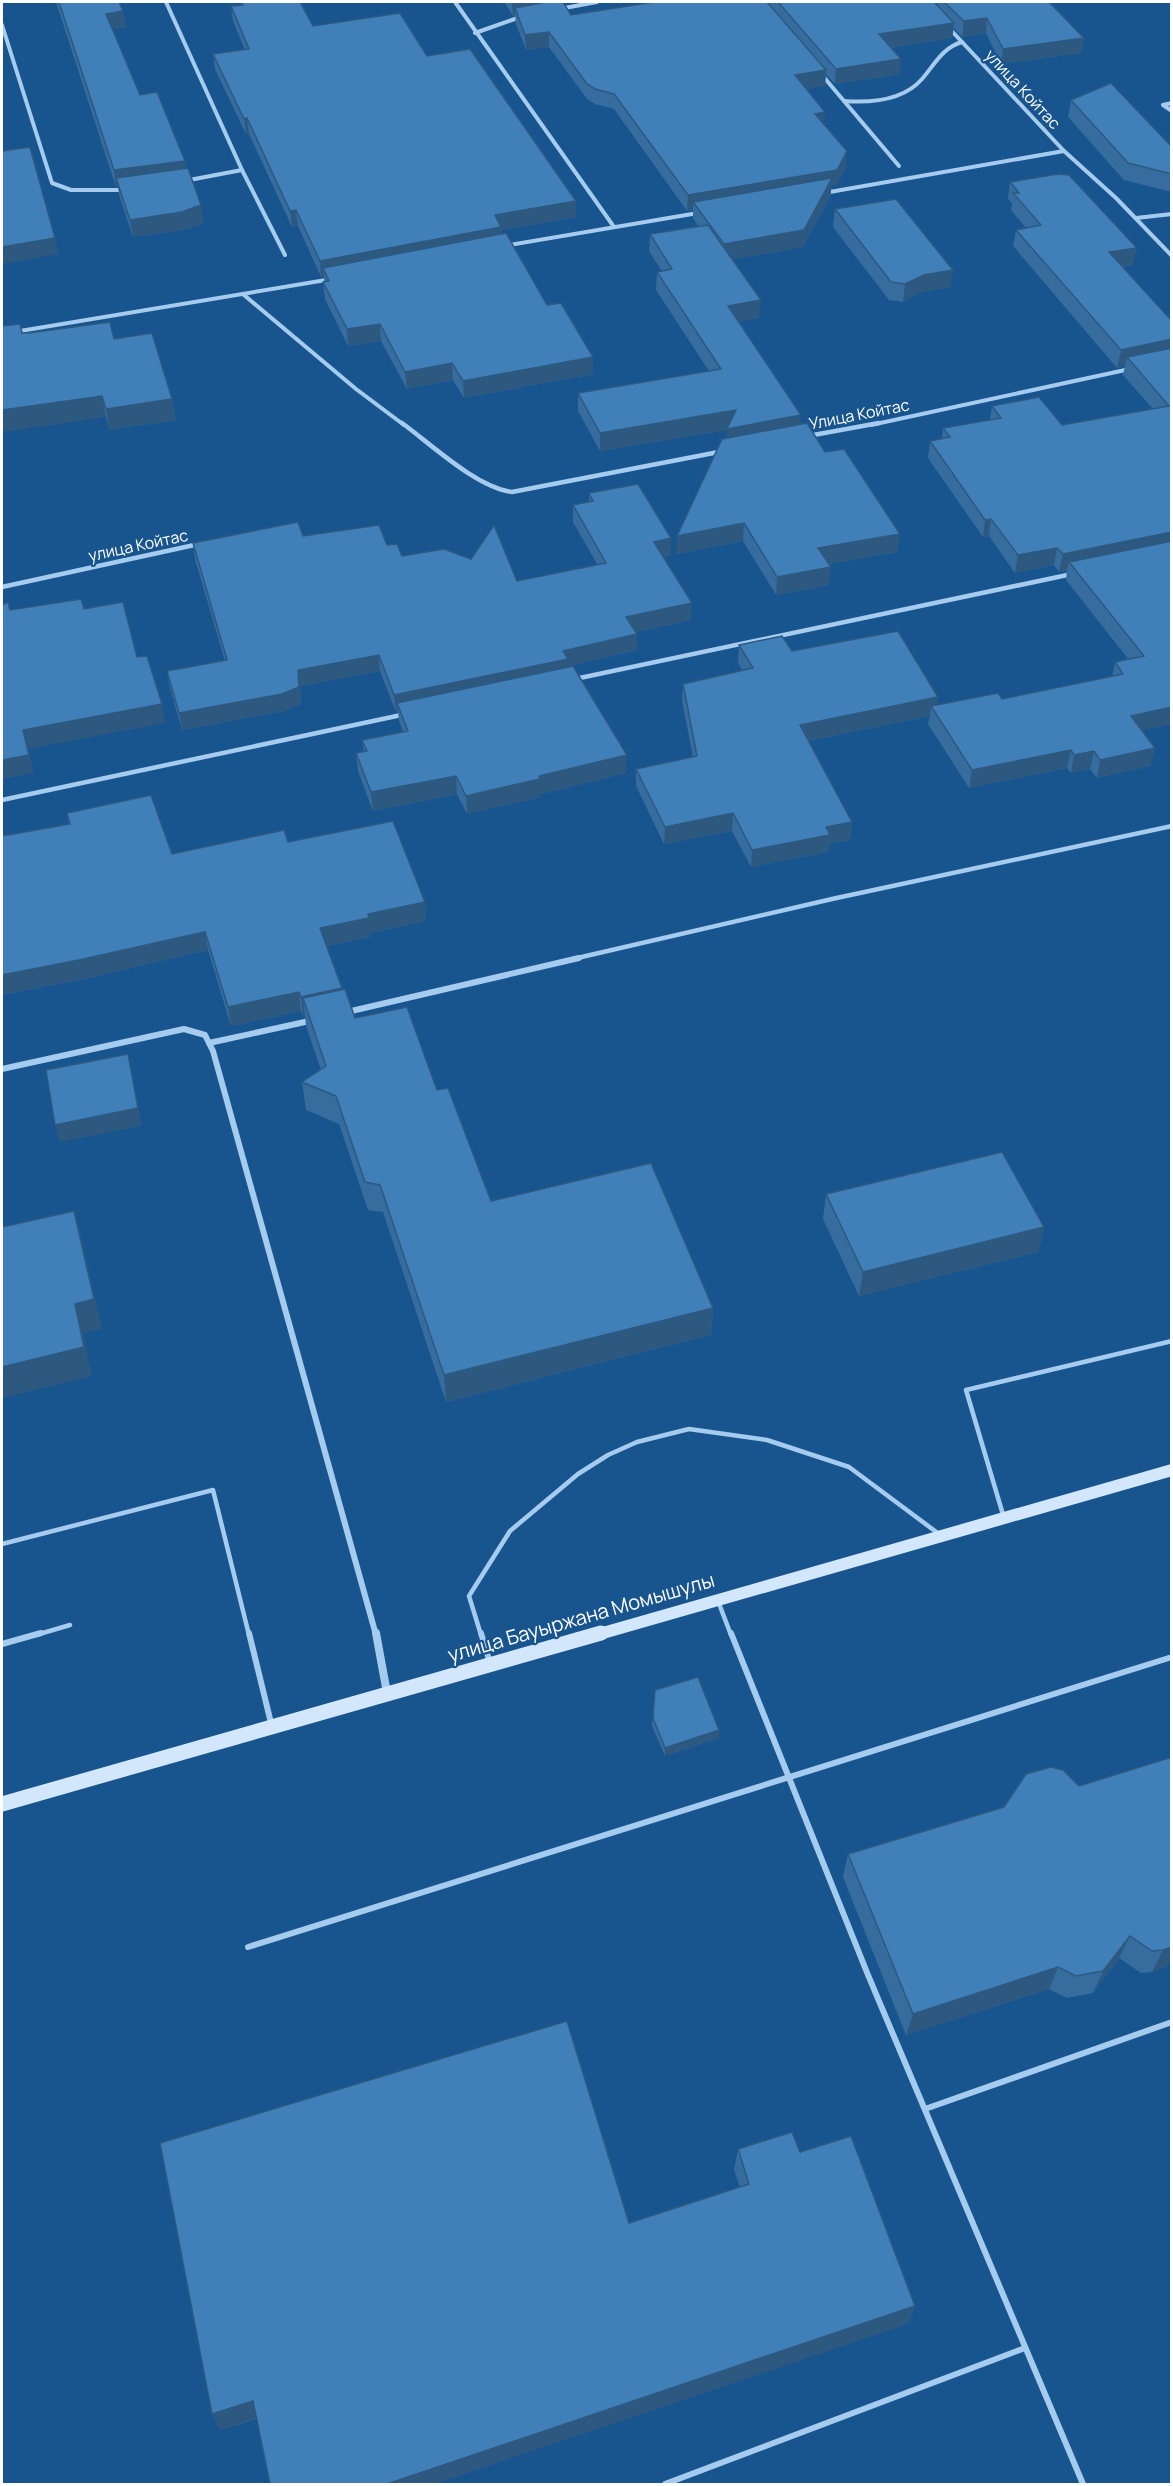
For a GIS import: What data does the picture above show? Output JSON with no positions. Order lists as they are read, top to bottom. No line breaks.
{"streets":{"street":["улица Койтас","Улица Койтас","улица Бауыржана Момышулы"]},"crossings":[["улица Койтас","Улица Койтас"]]}
